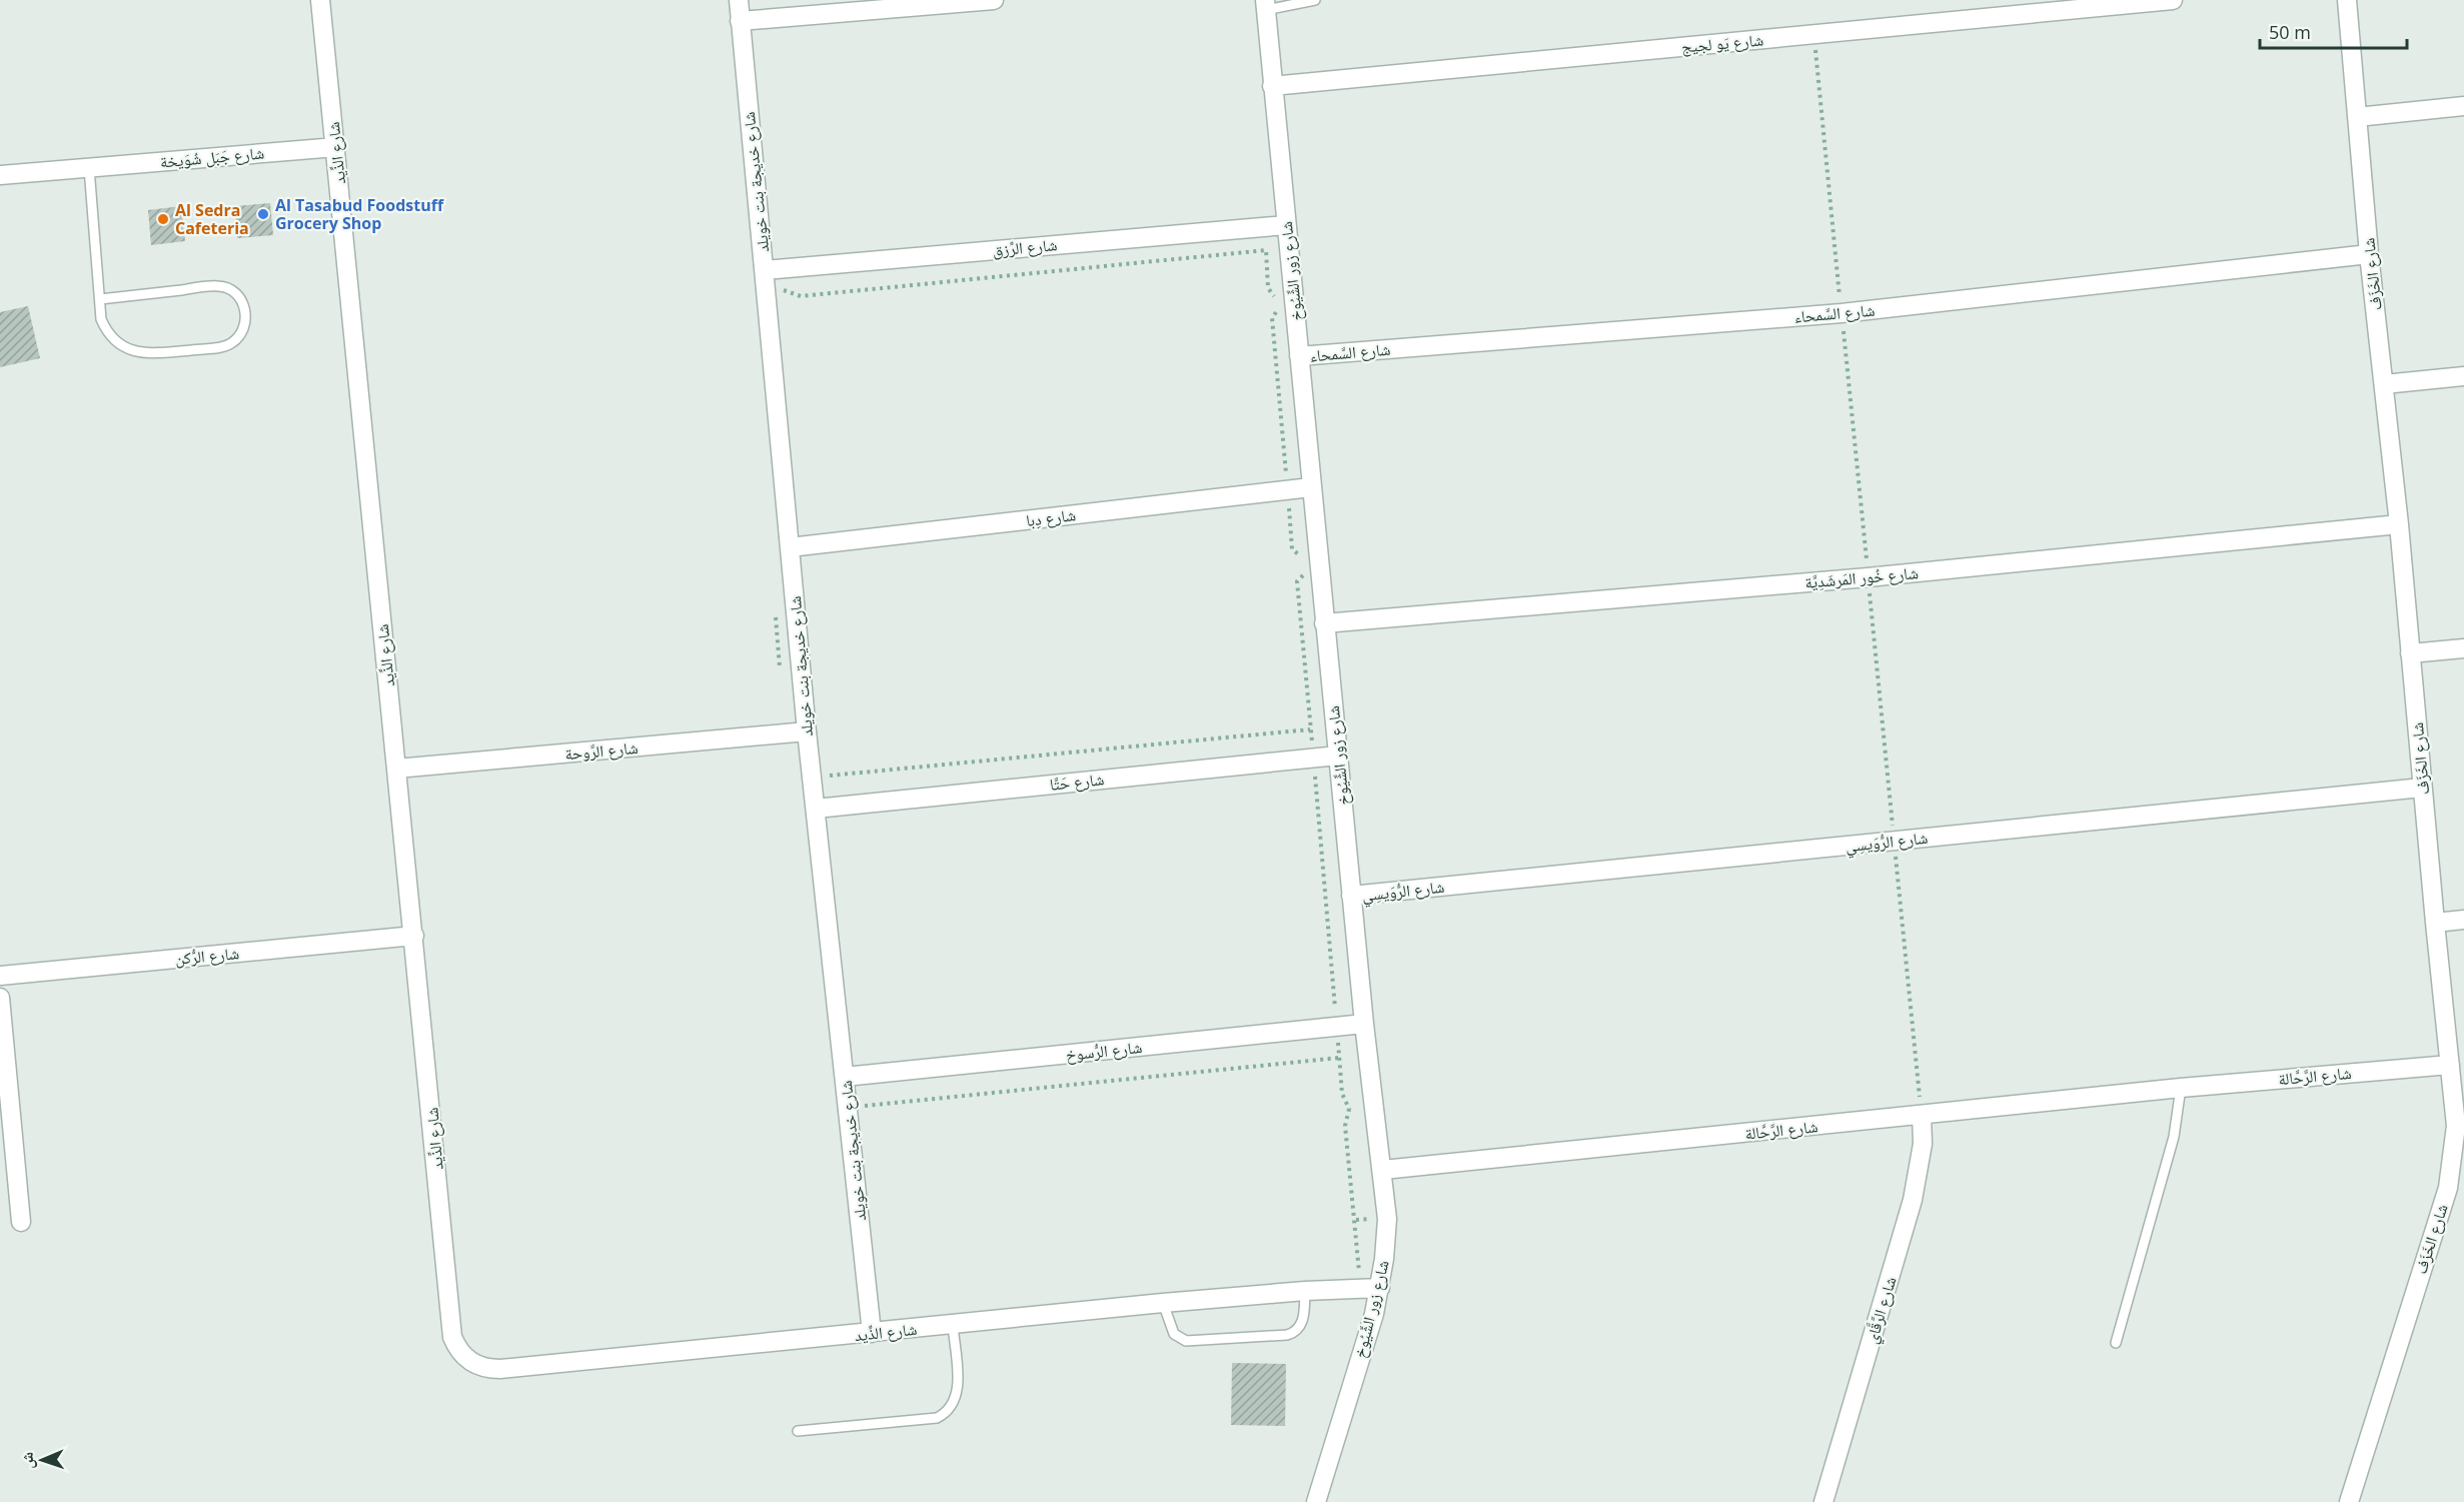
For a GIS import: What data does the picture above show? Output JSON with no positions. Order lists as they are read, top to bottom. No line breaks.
{"streets":{"street":["شارع يَو لجيج","شارع الذِّيد","شارع جَبَل شُوَيخة","شارع خديجة بنت خويلد","شارع الرِّزق","شارع زور الشِّيُوخ","شارع الخَزَف","شارع السَّمحاء","شارع دِبا","شارع خُور المَرشَدِيَّة","شارع الرَّوحة","شارع حَتَّا","شارع الرُّوَيسِي","شارع الرُّكن","شارع الرُّسوخ","شارع الرَّحَّالة","شارع الرَّقَّاي"]},"crossings":[["شارع يَو لجيج","شارع زور الشِّيُوخ"],["شارع الذِّيد","شارع جَبَل شُوَيخة"],["شارع الذِّيد","شارع خديجة بنت خويلد"],["شارع الذِّيد","شارع زور الشِّيُوخ"],["شارع الذِّيد","شارع الرَّوحة"],["شارع الذِّيد","شارع الرُّكن"],["شارع خديجة بنت خويلد","شارع الرِّزق"],["شارع خديجة بنت خويلد","شارع دِبا"],["شارع خديجة بنت خويلد","شارع الرَّوحة"],["شارع خديجة بنت خويلد","شارع حَتَّا"],["شارع خديجة بنت خويلد","شارع الرُّسوخ"],["شارع الرِّزق","شارع زور الشِّيُوخ"],["شارع زور الشِّيُوخ","شارع السَّمحاء"],["شارع زور الشِّيُوخ","شارع دِبا"],["شارع زور الشِّيُوخ","شارع خُور المَرشَدِيَّة"],["شارع زور الشِّيُوخ","شارع حَتَّا"],["شارع زور الشِّيُوخ","شارع الرُّوَيسِي"],["شارع زور الشِّيُوخ","شارع الرُّسوخ"],["شارع زور الشِّيُوخ","شارع الرَّحَّالة"],["شارع الخَزَف","شارع السَّمحاء"],["شارع الخَزَف","شارع خُور المَرشَدِيَّة"],["شارع الخَزَف","شارع الرُّوَيسِي"],["شارع الخَزَف","شارع الرَّحَّالة"],["شارع الرَّحَّالة","شارع الرَّقَّاي"]],"places":["Al Tasabud Foodstuff Grocery Shop","Al Sedra Cafeteria"],"scale_bar":"50 m","north":"left"}
